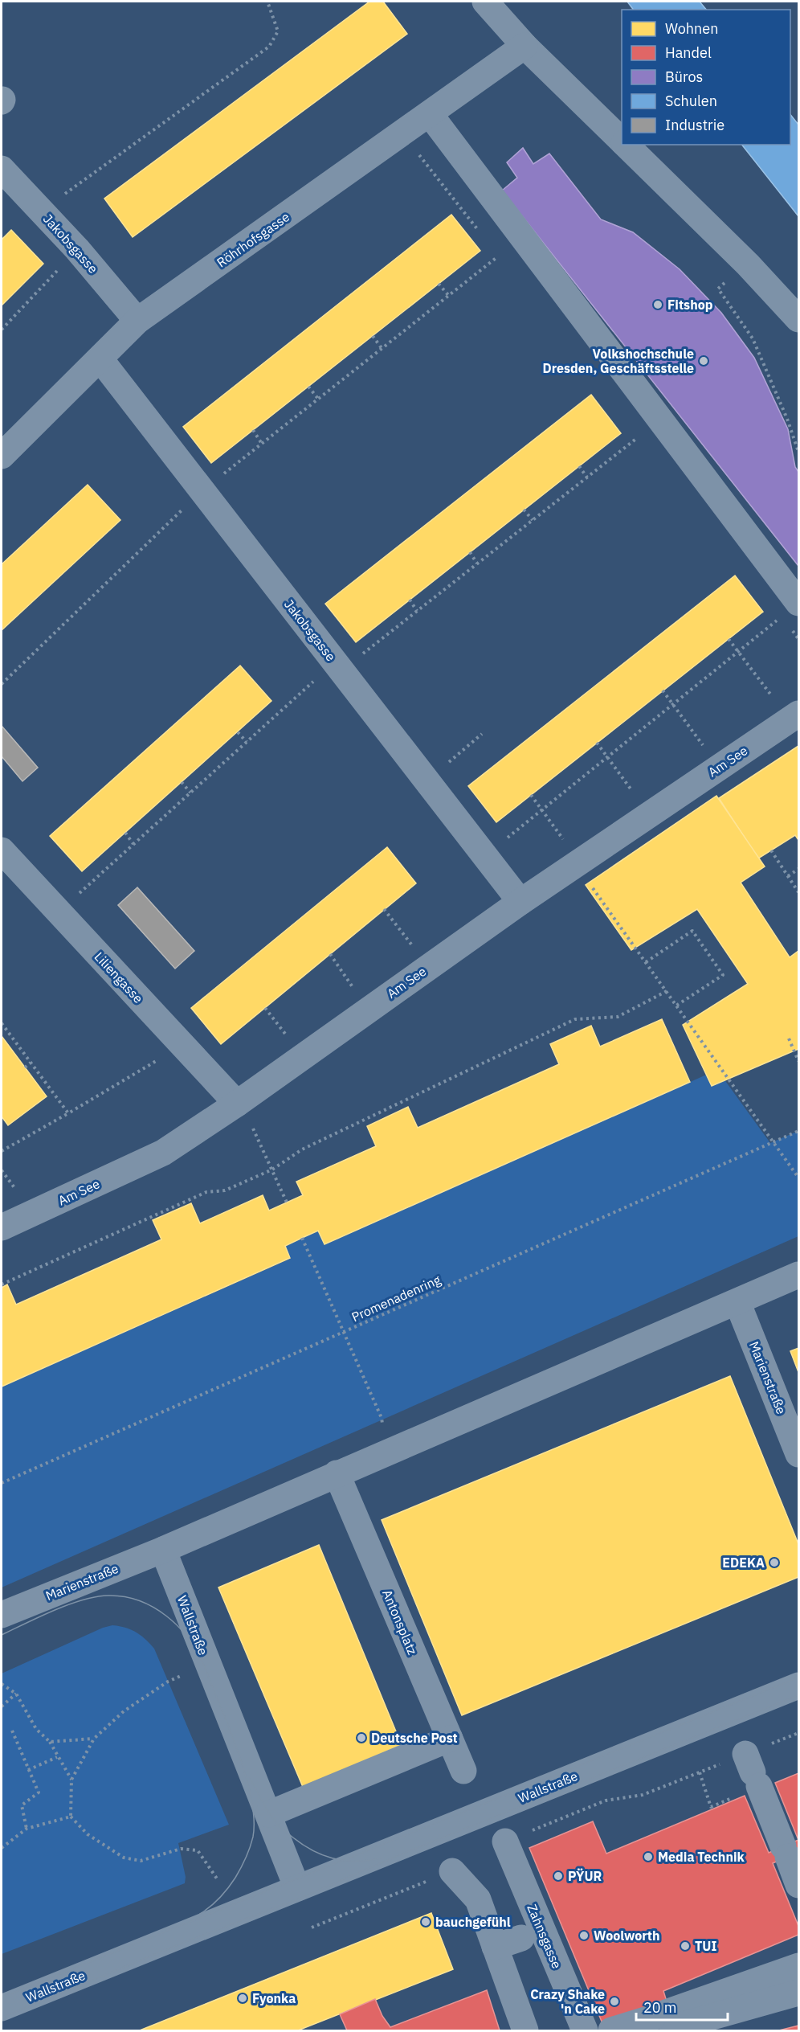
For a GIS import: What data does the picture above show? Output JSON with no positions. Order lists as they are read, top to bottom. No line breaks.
{"streets":{"street":["Röhrhofsgasse","Jakobsgasse","Am See","Liliengasse","Marienstraße","Antonsplatz","Wallstraße","Zahnsgasse"],"path":["Promenadenring"]},"crossings":[["Röhrhofsgasse","Jakobsgasse"],["Jakobsgasse","Am See"],["Am See","Liliengasse"],["Marienstraße","Antonsplatz"],["Marienstraße","Wallstraße"]],"places":["Fitshop","Volkshochschule Dresden, Geschäftsstelle","EDEKA","Deutsche Post","Media Technik","PŸUR","bauchgefühl","Woolworth","TUI","Fyonka","Crazy Shake 'n Cake"],"legend":["Wohnen","Handel","Büros","Schulen","Industrie"],"scale_bar":"20 m"}
